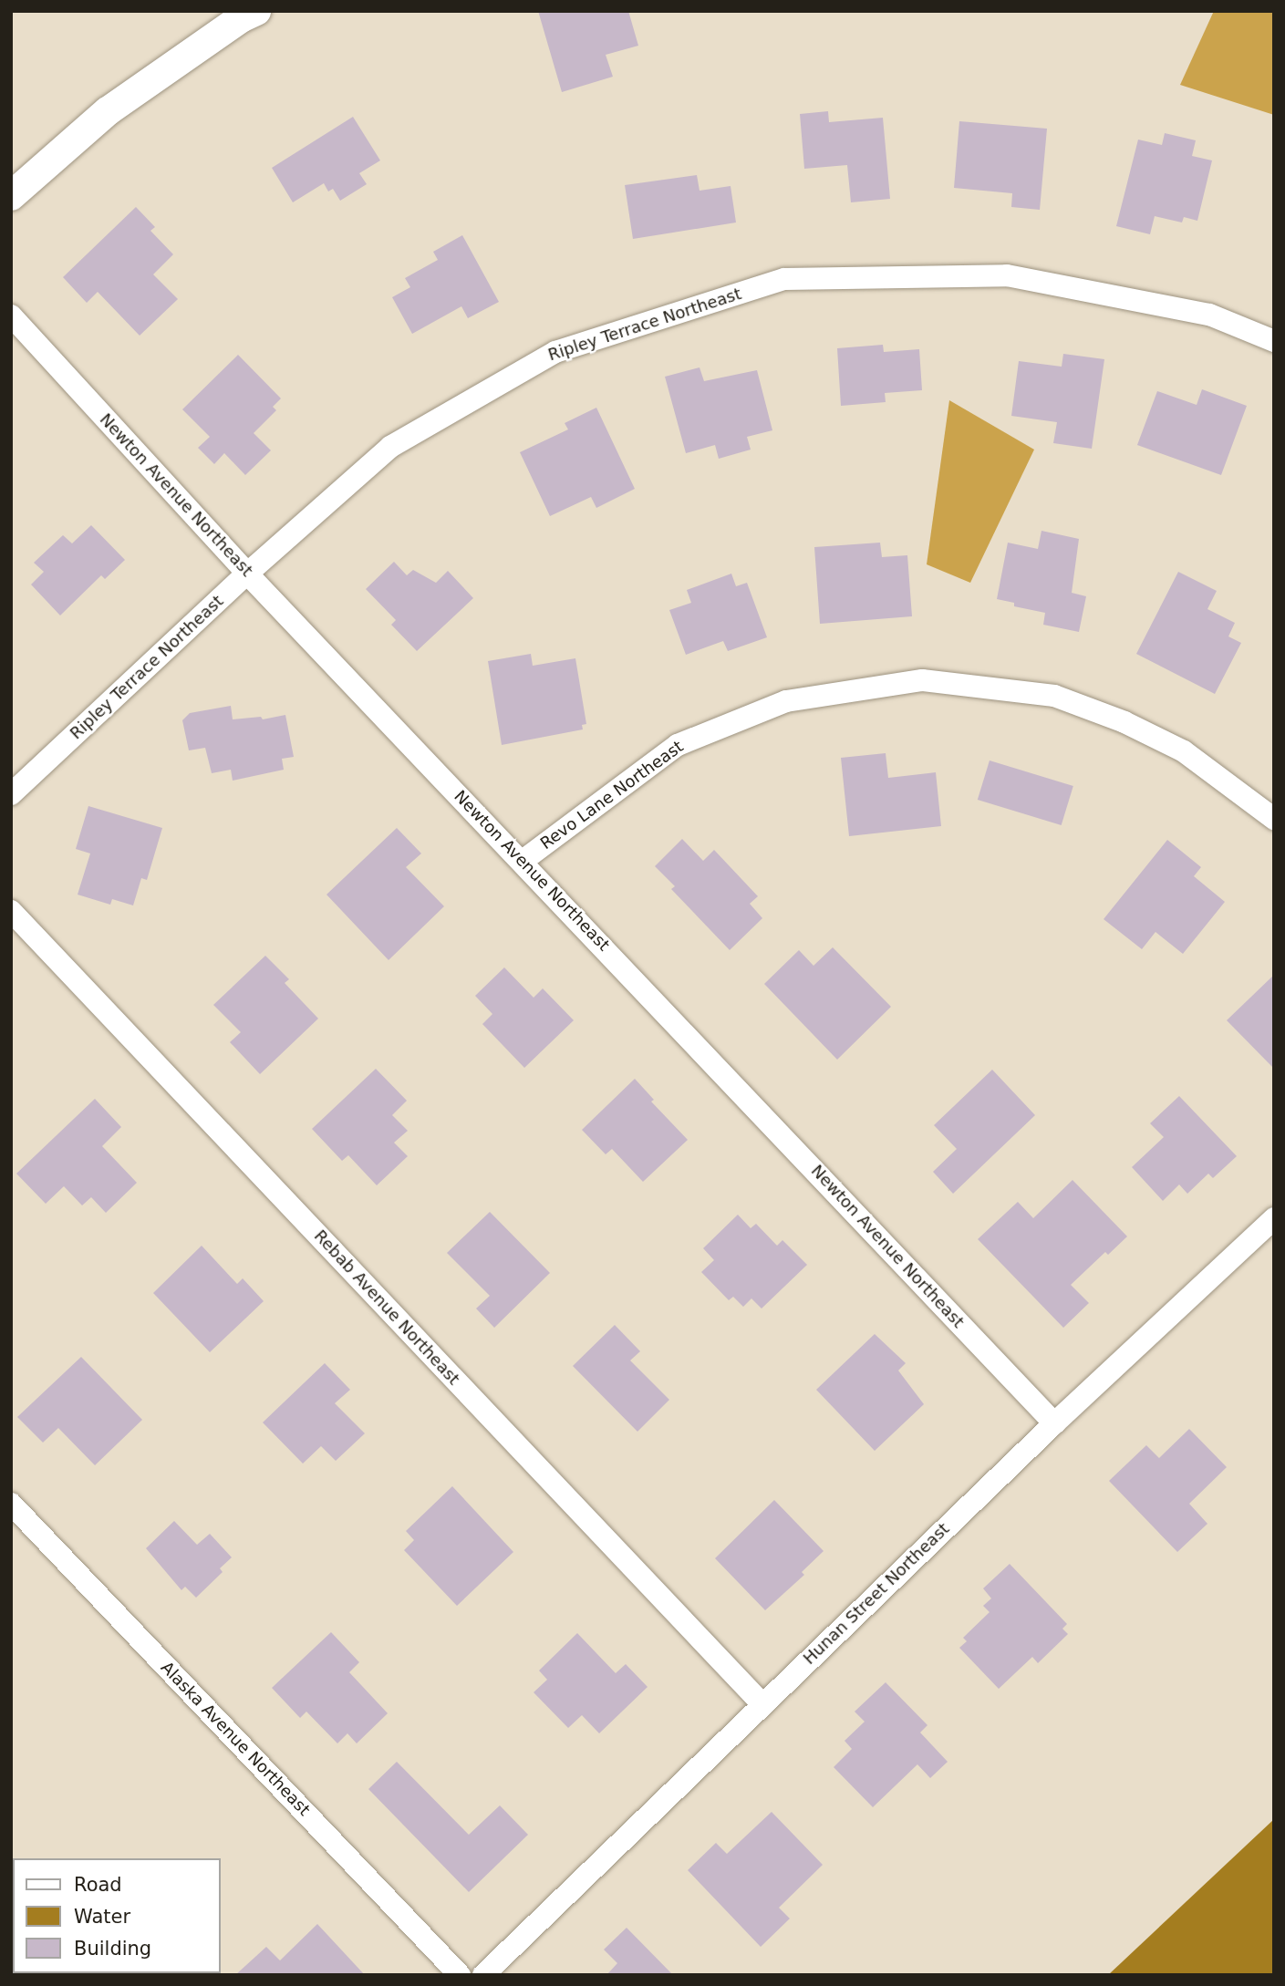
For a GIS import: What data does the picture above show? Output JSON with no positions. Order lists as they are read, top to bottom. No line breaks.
{"streets":{"street":["Ripley Terrace Northeast","Newton Avenue Northeast","Revo Lane Northeast","Rebab Avenue Northeast","Hunan Street Northeast","Alaska Avenue Northeast"]},"crossings":[["Ripley Terrace Northeast","Newton Avenue Northeast"],["Newton Avenue Northeast","Revo Lane Northeast"],["Newton Avenue Northeast","Hunan Street Northeast"],["Rebab Avenue Northeast","Hunan Street Northeast"]],"legend":["Road","Water","Building"]}
